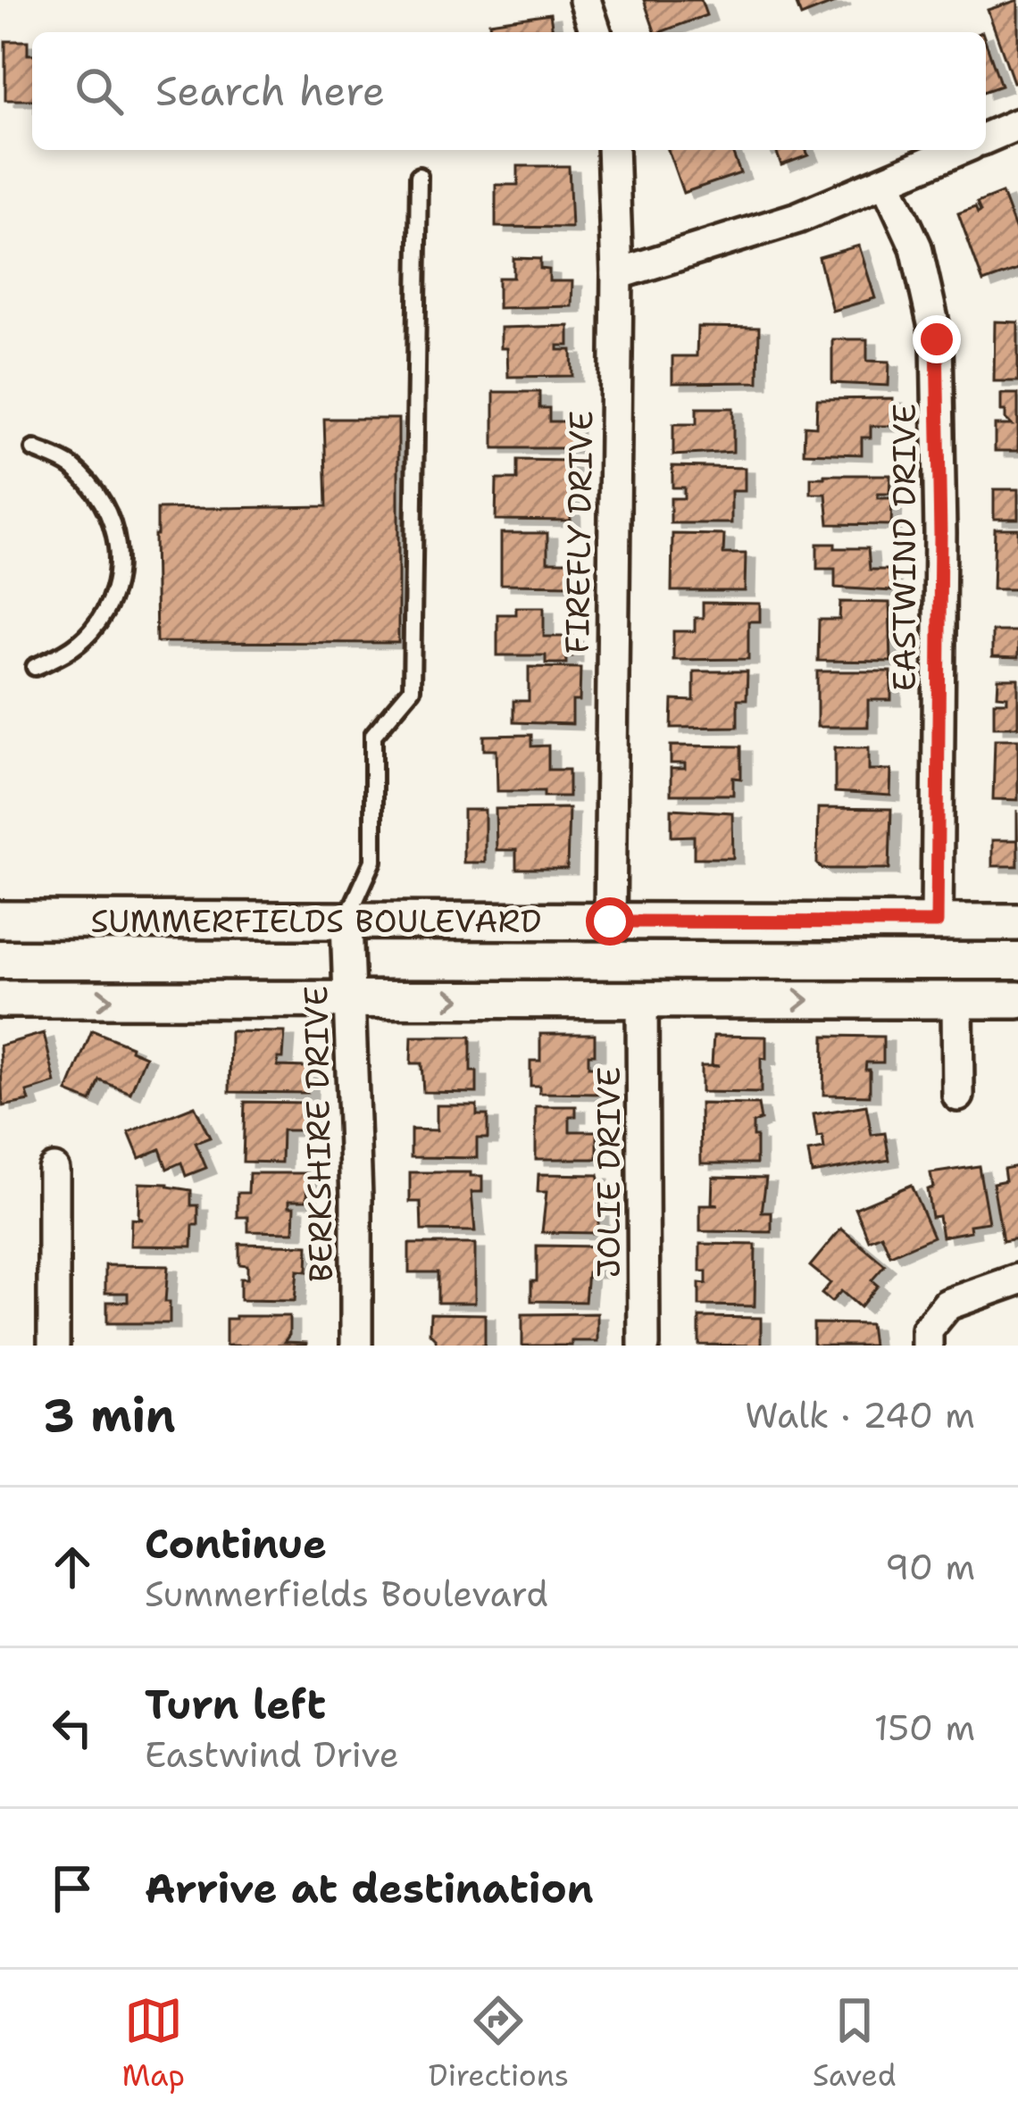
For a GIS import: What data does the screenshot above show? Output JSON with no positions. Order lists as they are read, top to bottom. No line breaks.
{"streets":{"street":["FIREFLY DRIVE","EASTWIND DRIVE","SUMMERFIELDS BOULEVARD","BERKSHIRE DRIVE","JOLIE DRIVE"]},"crossings":[["FIREFLY DRIVE","SUMMERFIELDS BOULEVARD"],["EASTWIND DRIVE","SUMMERFIELDS BOULEVARD"],["SUMMERFIELDS BOULEVARD","BERKSHIRE DRIVE"]],"page":{"search":"Search here","heading":["3 min","Walk · 240 m"],"list":[["Continue","Summerfields Boulevard","90 m"],["Turn left","Eastwind Drive","150 m"],"Arrive at destination"],"nav":["Map","Directions","Saved"]}}
